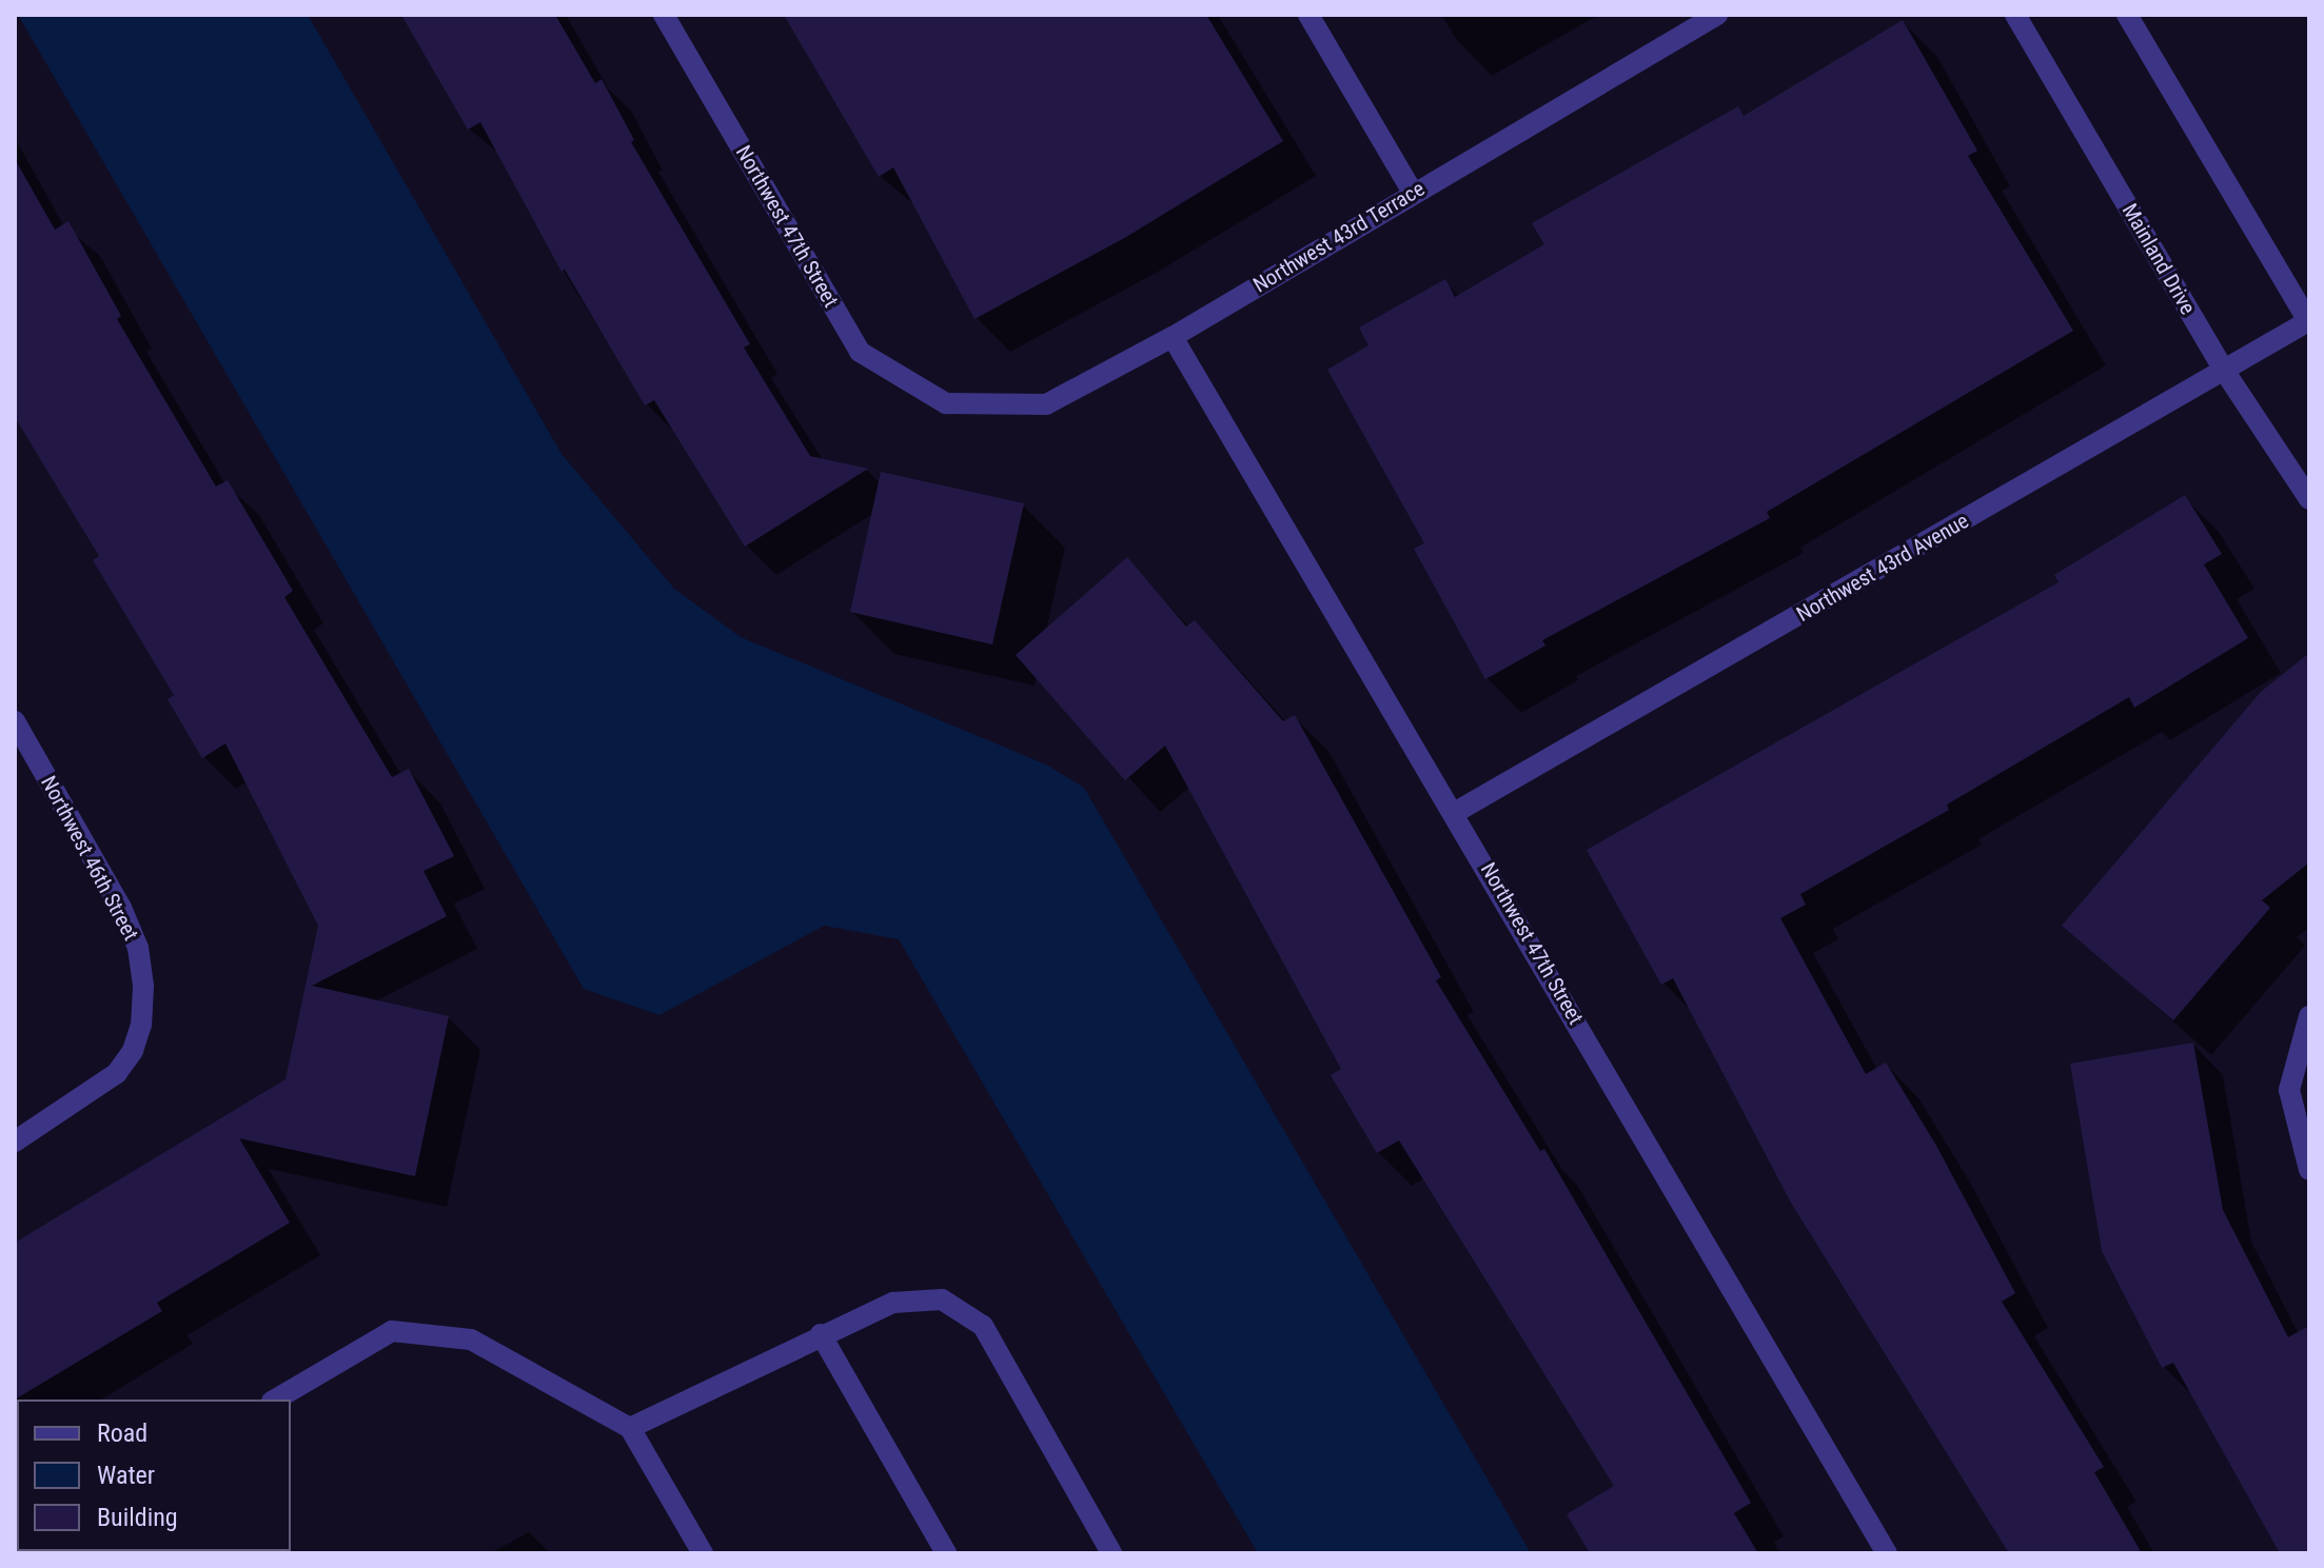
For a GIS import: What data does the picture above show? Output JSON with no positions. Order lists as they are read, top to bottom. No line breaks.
{"streets":{"street":["Northwest 47th Street","Northwest 43rd Terrace","Mainland Drive","Northwest 43rd Avenue","Northwest 46th Street"]},"crossings":[["Northwest 47th Street","Northwest 43rd Terrace"],["Northwest 47th Street","Northwest 43rd Avenue"],["Mainland Drive","Northwest 43rd Avenue"]],"legend":["Road","Water","Building"]}
